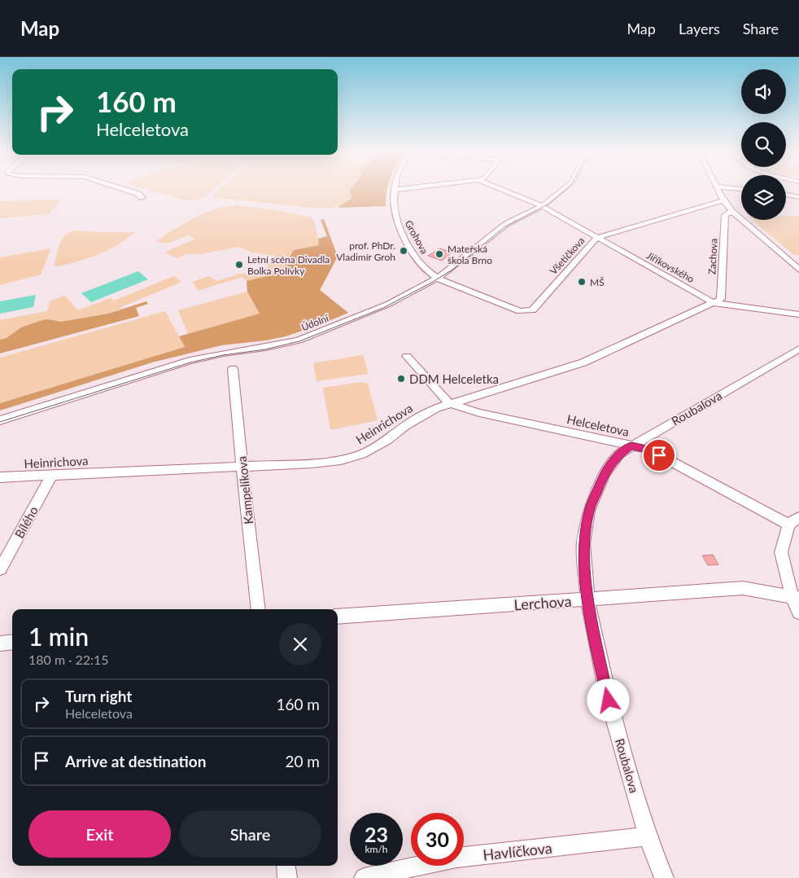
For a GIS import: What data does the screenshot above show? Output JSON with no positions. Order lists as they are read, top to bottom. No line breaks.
{"streets":{"street":["Grohova","Všetičkova","Zachova","Jiříkovského","Údolní","Roubalova","Heinrichova","Helceletova","Kampelíkova","Bílého","Lerchova","Havlíčkova"]},"crossings":[["Grohova","Všetičkova"],["Grohova","Údolní"],["Všetičkova","Jiříkovského"],["Všetičkova","Údolní"],["Zachova","Jiříkovského"],["Zachova","Heinrichova"],["Jiříkovského","Údolní"],["Jiříkovského","Heinrichova"],["Roubalova","Helceletova"],["Roubalova","Lerchova"],["Roubalova","Havlíčkova"],["Heinrichova","Helceletova"],["Heinrichova","Kampelíkova"],["Heinrichova","Bílého"]],"places":["prof. PhDr. Vladimír Groh","Mateřská škola Brno","Letní scéna Divadla Bolka Polívky","MŠ","DDM Helceletka"],"page":{"header":"Map","nav":["Map","Layers","Share"],"turn":["160 m","Helceletova"],"heading":["1 min","180 m · 22:15"],"list":[{"name":"Turn right","note":"Helceletova","value":"160 m"},{"name":"Arrive at destination","value":"20 m"}],"buttons":["Exit","Share"],"speed":"23 km/h","limit":"30"}}
